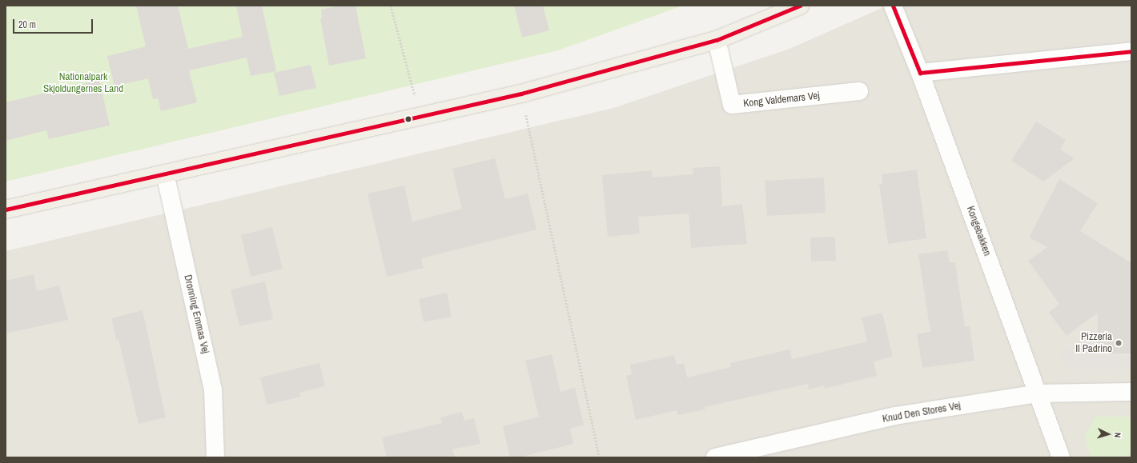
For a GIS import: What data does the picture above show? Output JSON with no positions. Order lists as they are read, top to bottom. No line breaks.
{"streets":{"street":["Kong Valdemars Vej","Kongebakken","Dronning Emmas Vej","Knud Den Stores Vej"]},"crossings":[["Kongebakken","Knud Den Stores Vej"]],"parks":["Nationalpark Skjoldungernes Land"],"places":["Pizzeria Il Padrino"],"scale_bar":"20 m","north":"right"}
